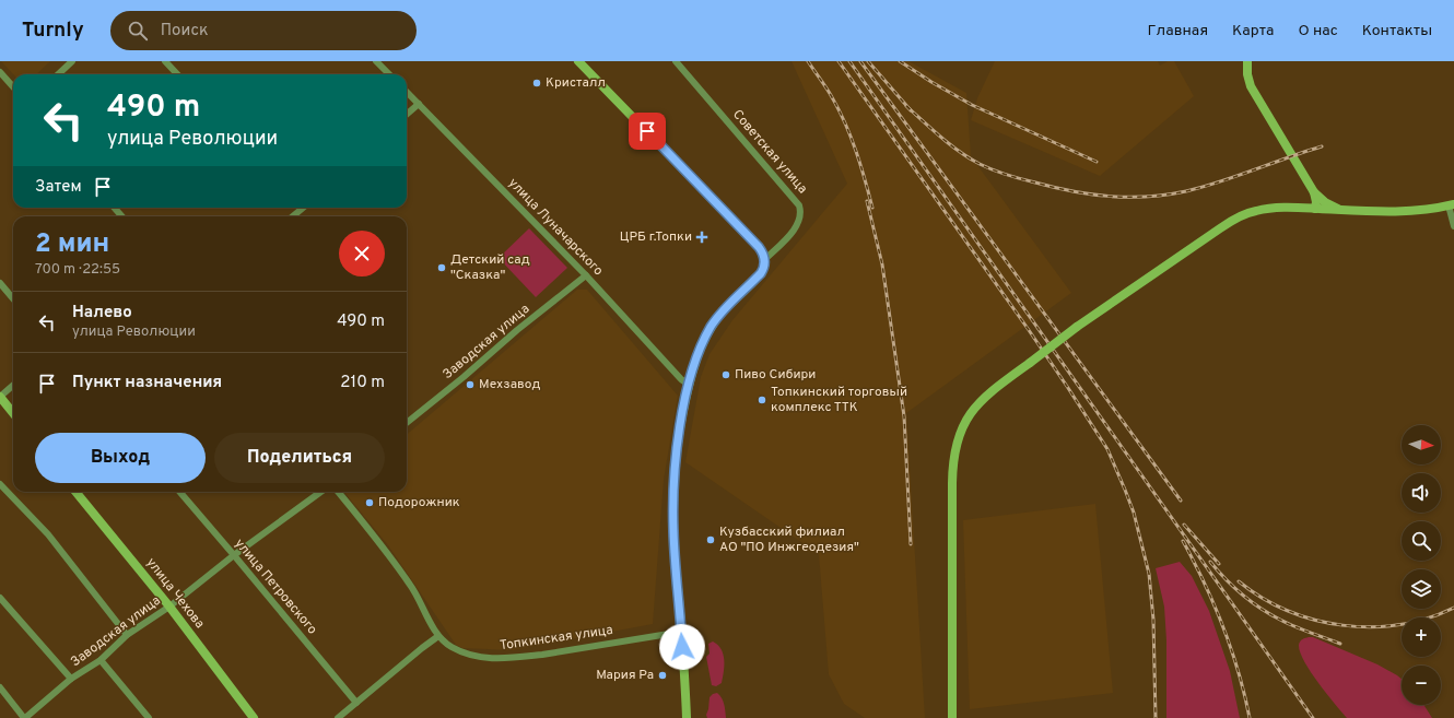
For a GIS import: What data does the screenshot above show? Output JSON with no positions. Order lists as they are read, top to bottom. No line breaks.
{"streets":{"street":["Советская улица","улица Луначарского","Заводская улица","улица Петровского","улица Чехова","Топкинская улица"]},"crossings":[["улица Луначарского","Заводская улица"],["Заводская улица","улица Петровского"],["Заводская улица","улица Чехова"]],"places":{"other":["Кристалл","Детский сад \"Сказка\"","Пиво Сибири","Мехзавод","Топкинский торговый комплекс ТТК","Подорожник","Кузбасский филиал АО \"ПО Инжгеодезия\"","Мария Ра"],"health":["ЦРБ г.Топки"]},"north":"right","page":{"header":"Turnly","search":"Поиск","nav":["Главная","Карта","О нас","Контакты"],"turn":["490 m","улица Революции"],"then":"Затем","heading":["2 мин","700 m · 22:55"],"list":[{"name":"Налево","note":"улица Революции","value":"490 m"},{"name":"Пункт назначения","value":"210 m"}],"buttons":["Выход","Поделиться"],"map_buttons":["+","−"]}}
